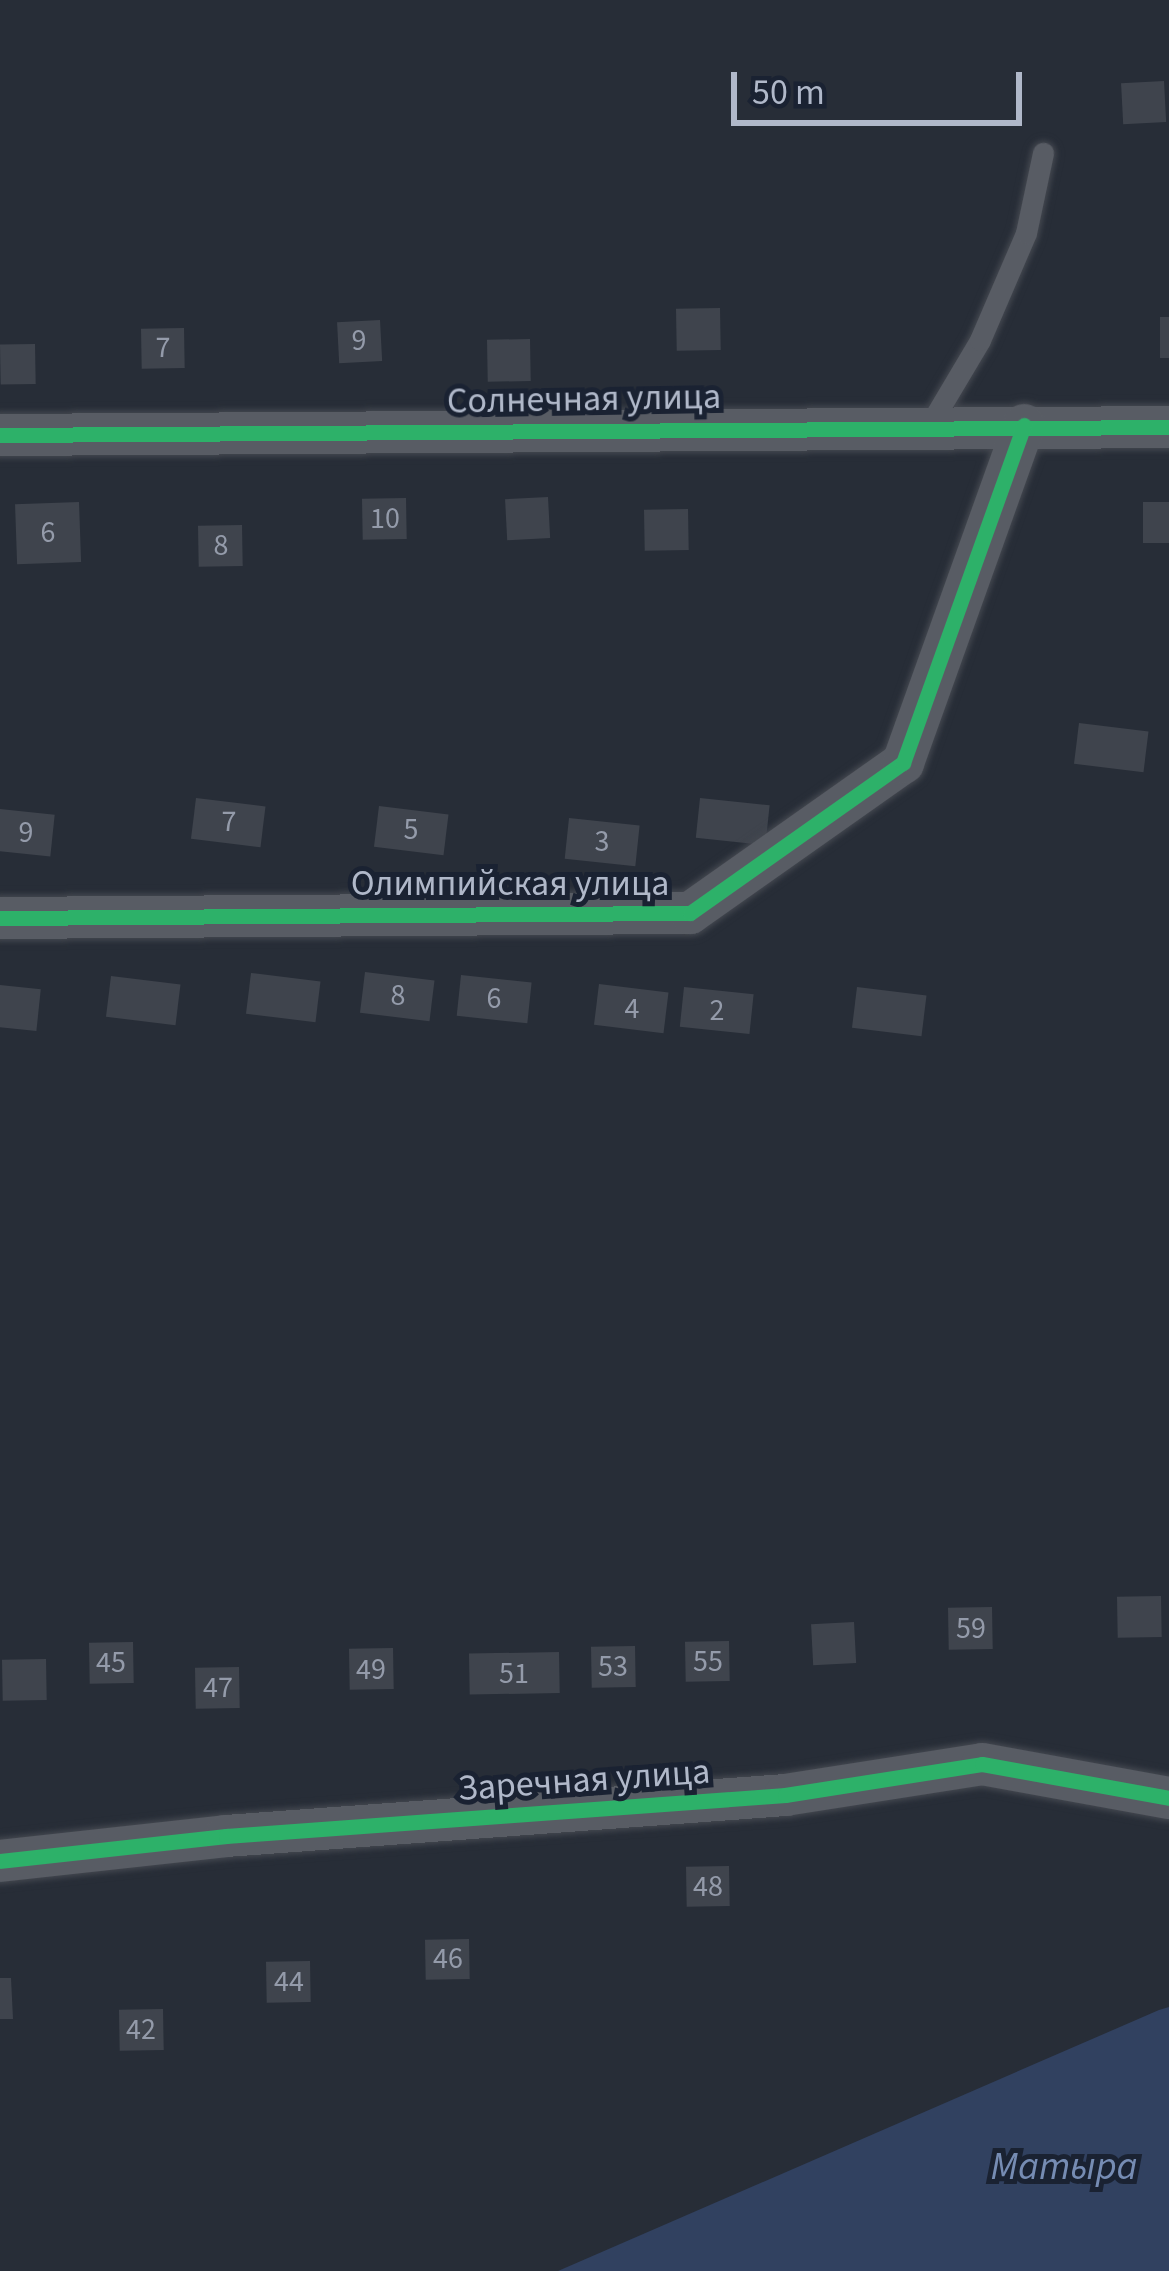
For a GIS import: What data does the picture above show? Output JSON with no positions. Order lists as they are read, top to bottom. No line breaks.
{"streets":{"street":["Солнечная улица","Олимпийская улица","Заречная улица"]},"crossings":[["Солнечная улица","Олимпийская улица"]],"water":["Матыра"],"house_numbers":["9","7","10","6","8","7","5","9","3","8","6","4","2","59","55","45","53","49","51","47","48","46","44","42"],"scale_bar":"50 m"}
